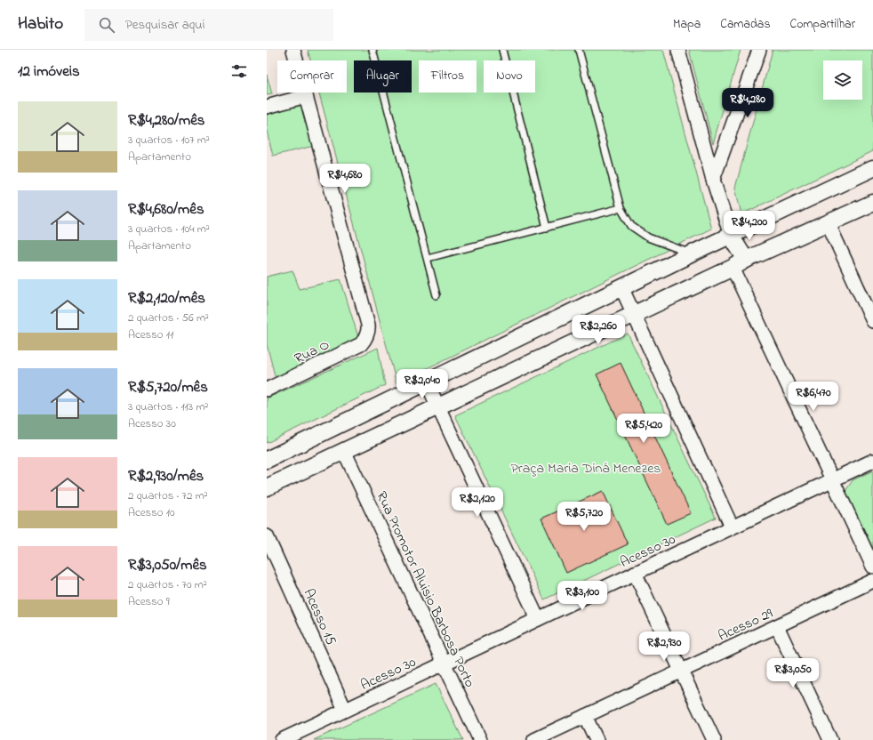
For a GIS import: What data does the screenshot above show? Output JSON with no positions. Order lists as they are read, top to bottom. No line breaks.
{"streets":{"street":["Rua O","Acesso 30","Rua Promotor Aluisio Barbosa Porto","Acesso 15","Acesso 29"]},"crossings":[["Acesso 30","Rua Promotor Aluisio Barbosa Porto"],["Acesso 30","Acesso 15"]],"parks":["Praça Maria Diná Menezes"],"page":{"header":"Habito","search":"Pesquisar aqui","nav":["Mapa","Camadas","Compartilhar"],"heading":"12 imóveis","chip":["Comprar","Alugar","Filtros","Novo"],"price":["R$4,280","R$4,680","R$4,200","R$2,260","R$2,040","R$6,470","R$5,420","R$2,120","R$5,720","R$3,100","R$2,930","R$3,050"],"list":[{"name":"R$4,280/mês","note":"3 quartos · 107 m² · Apartamento"},{"name":"R$4,680/mês","note":"3 quartos · 104 m² · Apartamento"},{"name":"R$2,120/mês","note":"2 quartos · 56 m² · Acesso 11"},{"name":"R$5,720/mês","note":"3 quartos · 113 m² · Acesso 30"},{"name":"R$2,930/mês","note":"2 quartos · 72 m² · Acesso 10"},{"name":"R$3,050/mês","note":"2 quartos · 70 m² · Acesso 9"}]}}
